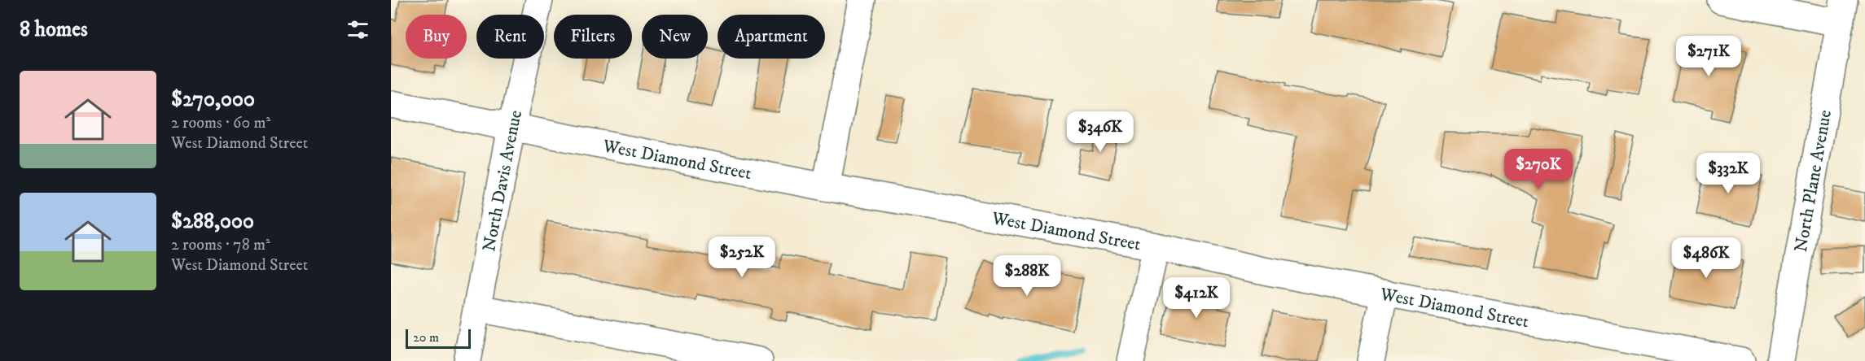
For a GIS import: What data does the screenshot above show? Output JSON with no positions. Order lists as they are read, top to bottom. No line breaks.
{"streets":{"street":["West Diamond Street","North Davis Avenue","North Plane Avenue"]},"crossings":[["West Diamond Street","North Davis Avenue"]],"scale_bar":"20 m","page":{"heading":"8 homes","chip":["Buy","Rent","Filters","New","Apartment"],"price":["$271K","$346K","$270K","$332K","$252K","$486K","$288K","$412K"],"list":[{"name":"$270,000","note":"2 rooms · 60 m² · West Diamond Street"},{"name":"$288,000","note":"2 rooms · 78 m² · West Diamond Street"}],"scale":"20 m"}}
